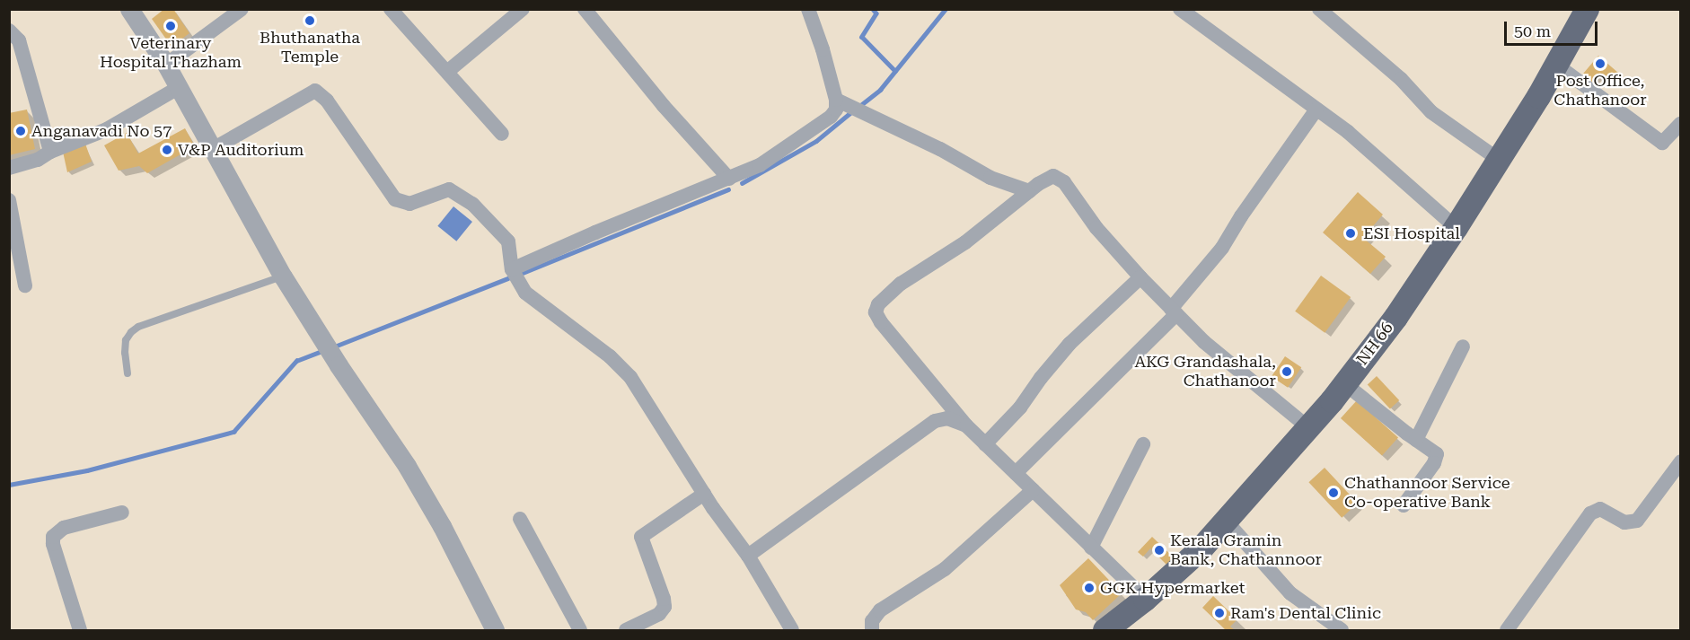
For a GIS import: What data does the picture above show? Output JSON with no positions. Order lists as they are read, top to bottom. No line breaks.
{"streets":{"highway":["NH 66"]},"places":["Bhuthanatha Temple","Veterinary Hospital Thazham","Post Office, Chathanoor","Anganavadi No 57","V&P Auditorium","ESI Hospital","AKG Grandashala, Chathanoor","Chathannoor Service Co-operative Bank","Kerala Gramin Bank, Chathannoor","GGK Hypermarket","Ram's Dental Clinic"],"scale_bar":"50 m"}
